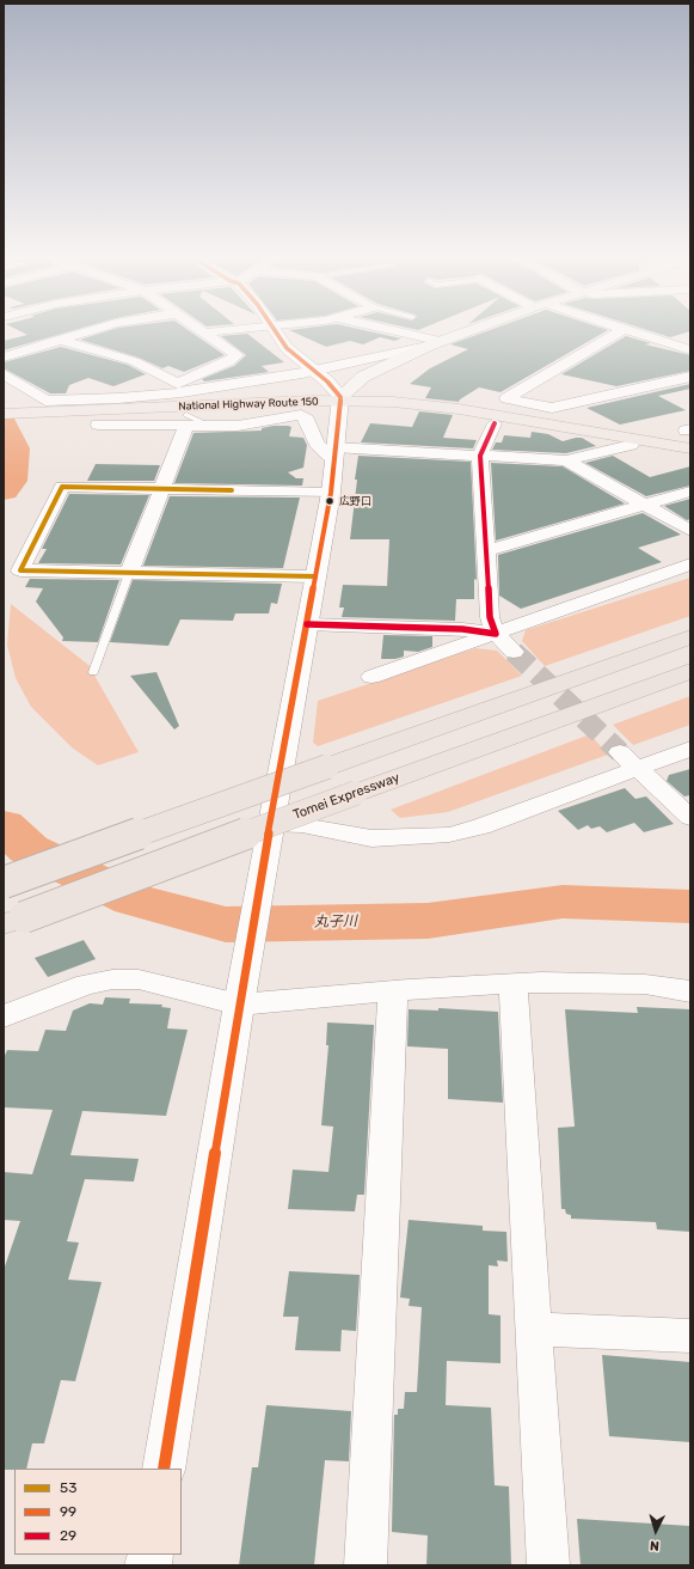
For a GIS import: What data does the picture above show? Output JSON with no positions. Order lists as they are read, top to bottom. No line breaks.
{"streets":{"highway":["National Highway Route 150","Tomei Expressway"]},"water":["丸子川"],"places":["広野口"],"lines":["transit line 99","transit line 29","transit line 53"],"legend":["53","99","29"],"north":"bottom"}
